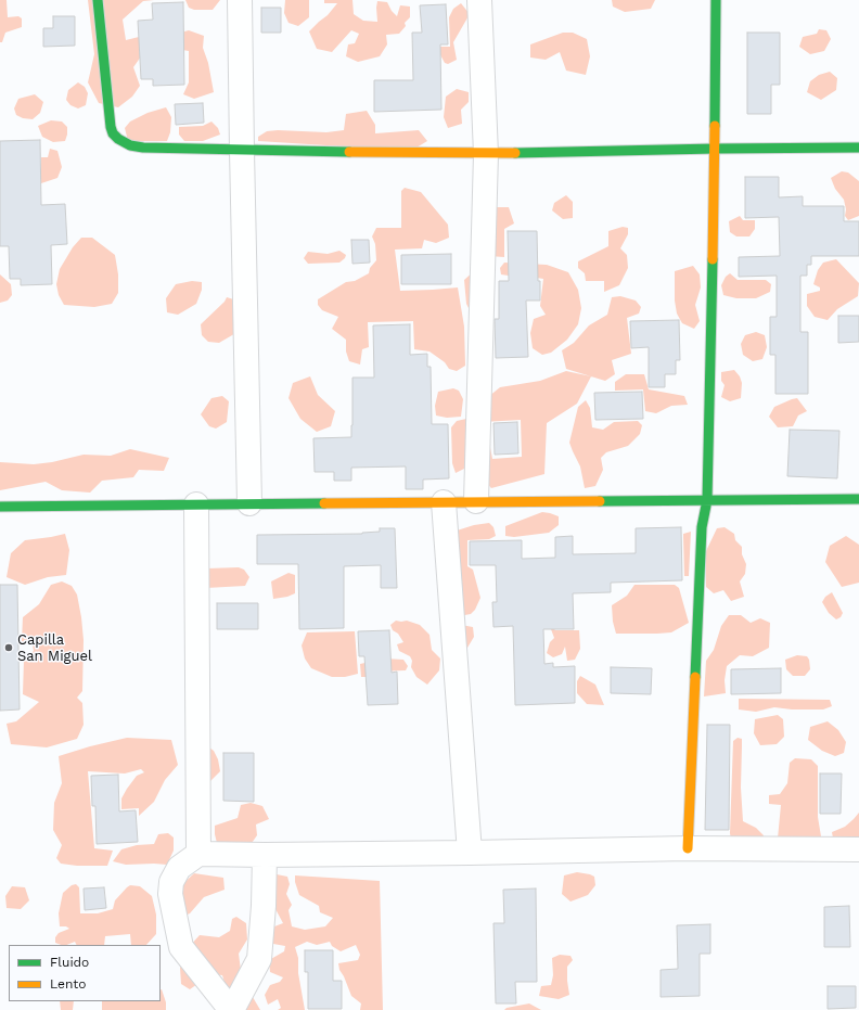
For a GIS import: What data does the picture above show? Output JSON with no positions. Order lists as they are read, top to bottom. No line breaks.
{"places":["Capilla San Miguel"],"legend":["Fluido","Lento"]}
